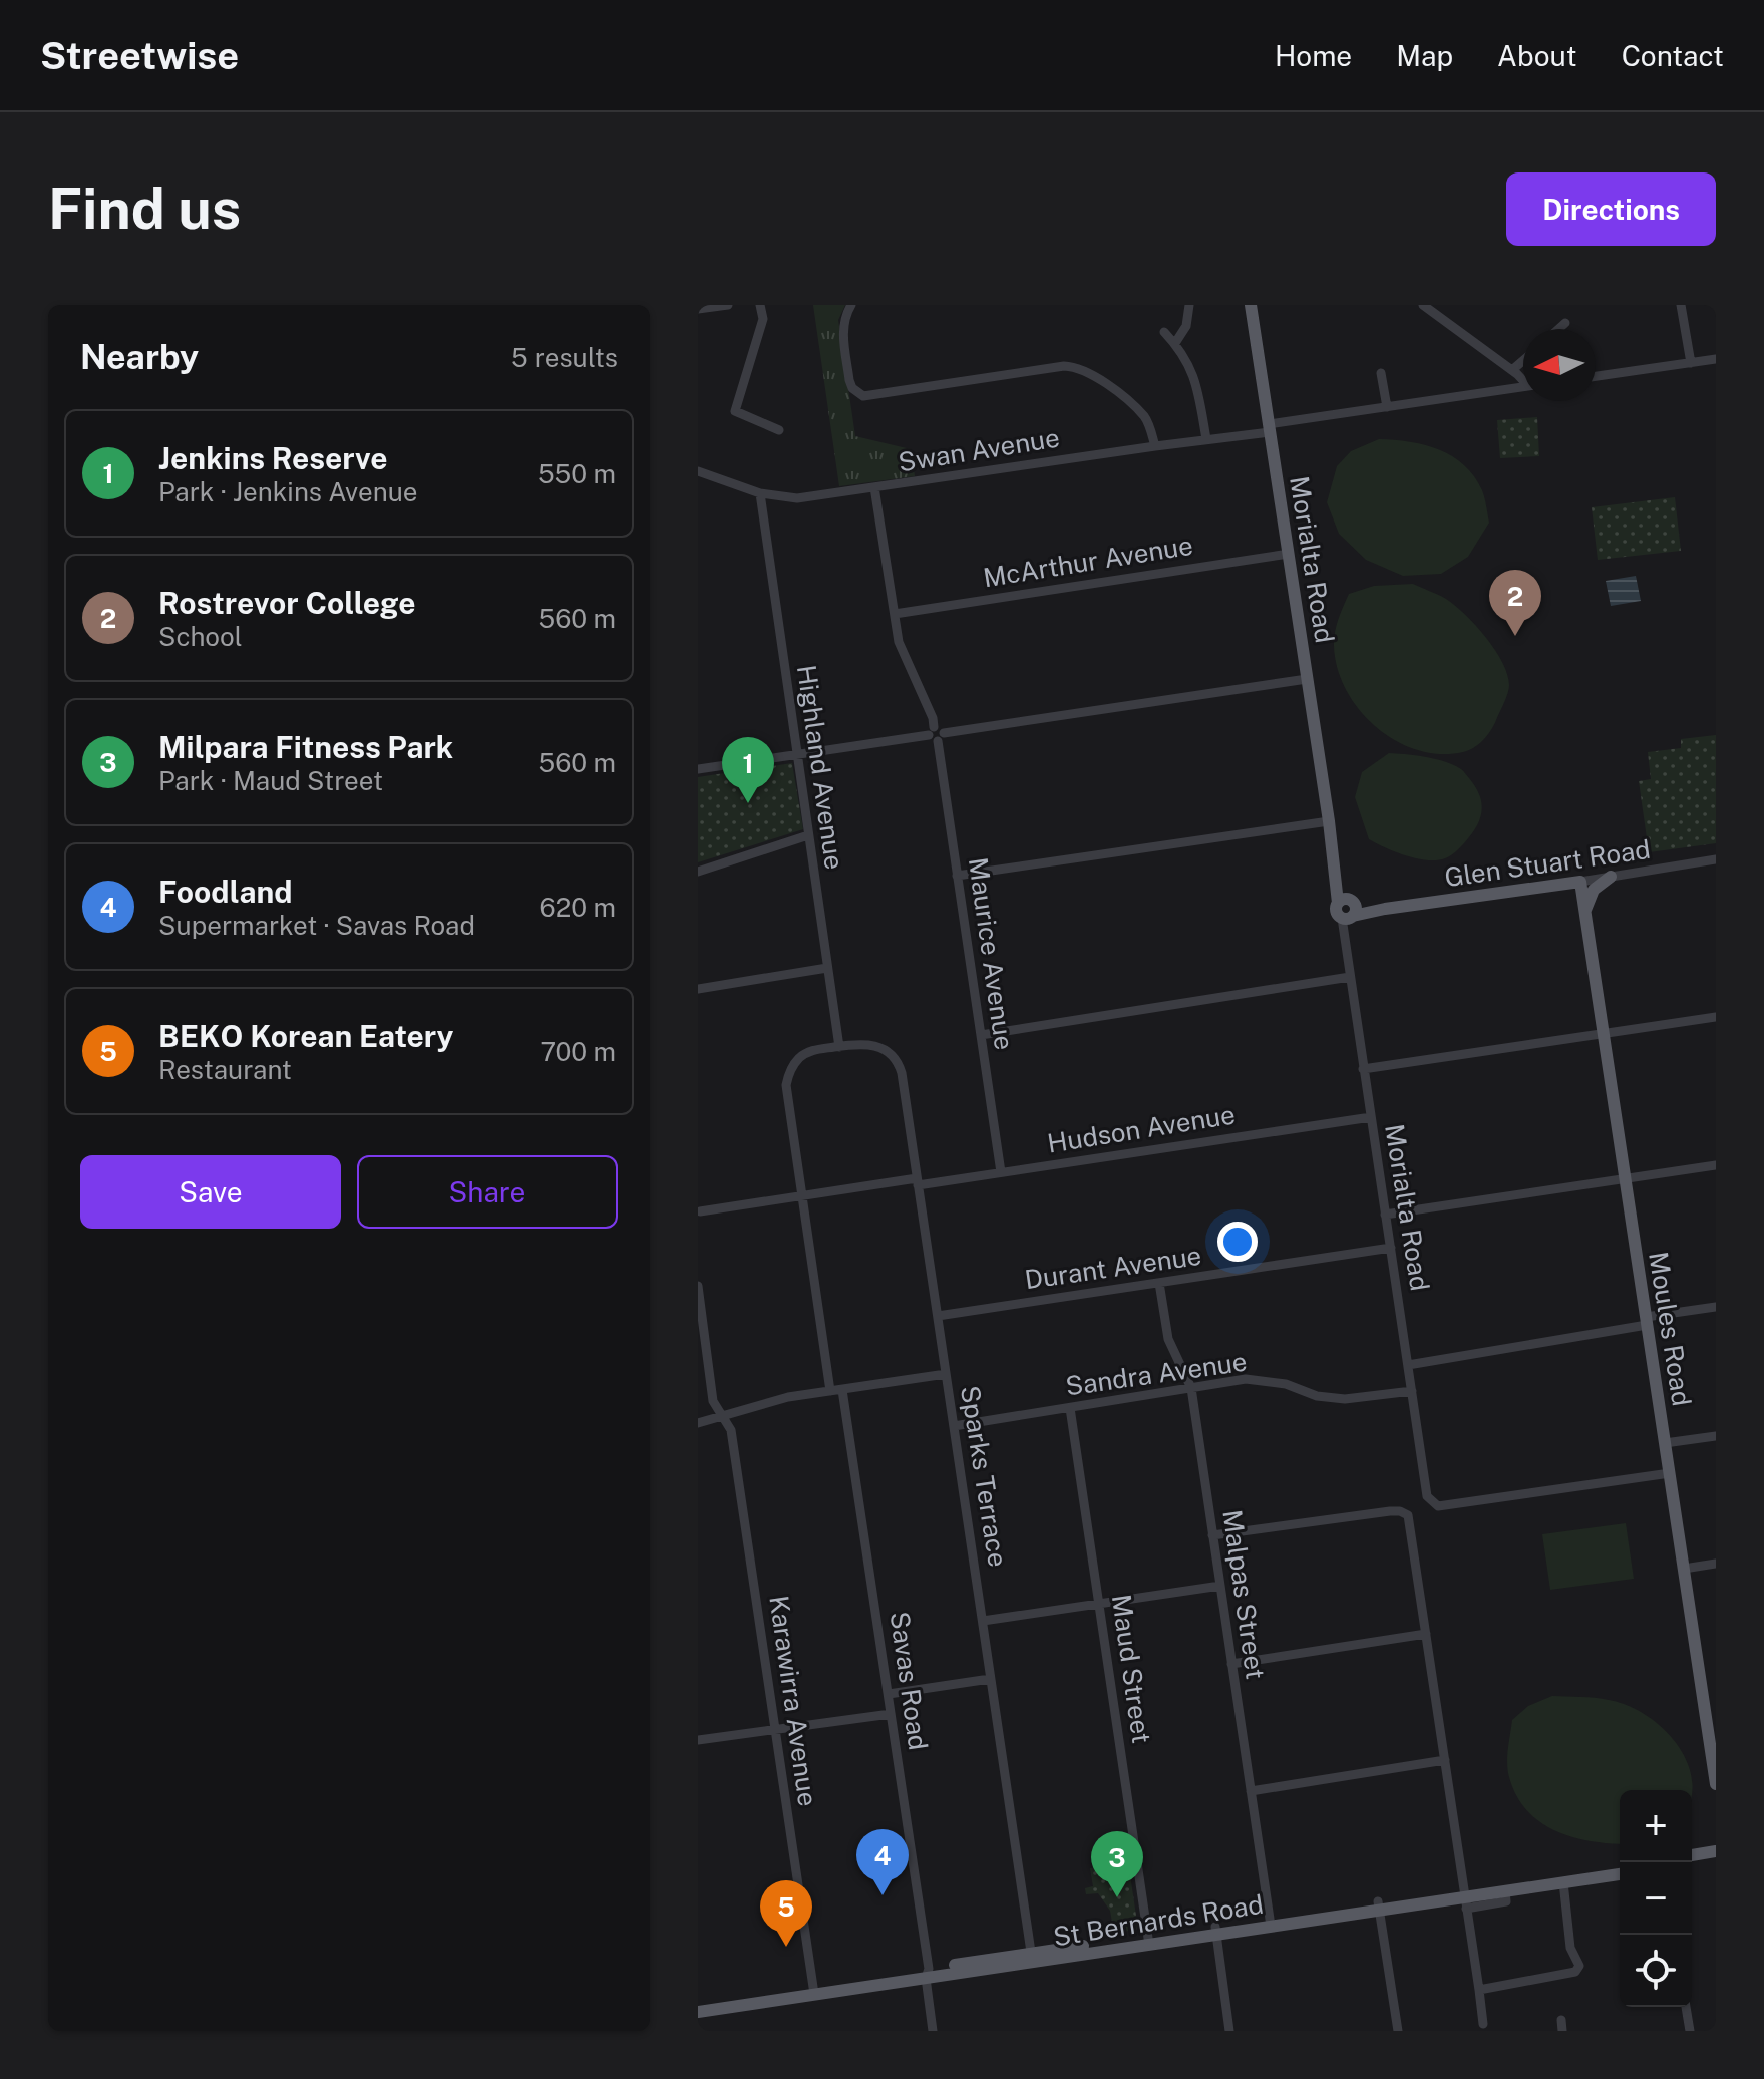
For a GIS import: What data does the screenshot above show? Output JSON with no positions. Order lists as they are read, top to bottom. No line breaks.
{"streets":{"main road":["Morialta Road","Glen Stuart Road","Moules Road","St Bernards Road"],"street":["Swan Avenue","McArthur Avenue","Highland Avenue","Maurice Avenue","Hudson Avenue","Durant Avenue","Sandra Avenue","Sparks Terrace","Malpas Street","Maud Street","Savas Road","Karawirra Avenue"]},"crossings":[["Swan Avenue","Morialta Road"],["Swan Avenue","Highland Avenue"],["Swan Avenue","Maurice Avenue"],["Morialta Road","McArthur Avenue"],["Morialta Road","Glen Stuart Road"],["Morialta Road","Hudson Avenue"],["Morialta Road","Durant Avenue"],["Morialta Road","Moules Road"],["Morialta Road","Sandra Avenue"],["McArthur Avenue","Maurice Avenue"],["Highland Avenue","Sparks Terrace"],["Glen Stuart Road","Moules Road"],["Maurice Avenue","Hudson Avenue"],["Hudson Avenue","Sparks Terrace"],["Durant Avenue","Sparks Terrace"],["Durant Avenue","Malpas Street"],["Sandra Avenue","Sparks Terrace"],["Sandra Avenue","Malpas Street"],["Sandra Avenue","Maud Street"],["Sparks Terrace","St Bernards Road"],["Malpas Street","St Bernards Road"],["Maud Street","St Bernards Road"],["Savas Road","St Bernards Road"],["Karawirra Avenue","St Bernards Road"]],"north":"left","page":{"header":"Streetwise","nav":["Home","Map","About","Contact"],"buttons":["Directions",["Save","Share"]],"title":"Find us","heading":["Nearby","5 results"],"list":[{"mark":"1","name":"Jenkins Reserve","note":"Park · Jenkins Avenue","value":"550 m"},{"mark":"2","name":"Rostrevor College","note":"School","value":"560 m"},{"mark":"3","name":"Milpara Fitness Park","note":"Park · Maud Street","value":"560 m"},{"mark":"4","name":"Foodland","note":"Supermarket · Savas Road","value":"620 m"},{"mark":"5","name":"BEKO Korean Eatery","note":"Restaurant","value":"700 m"}],"pins":["2","1","4","3","5"],"map_buttons":["+","−"]}}
